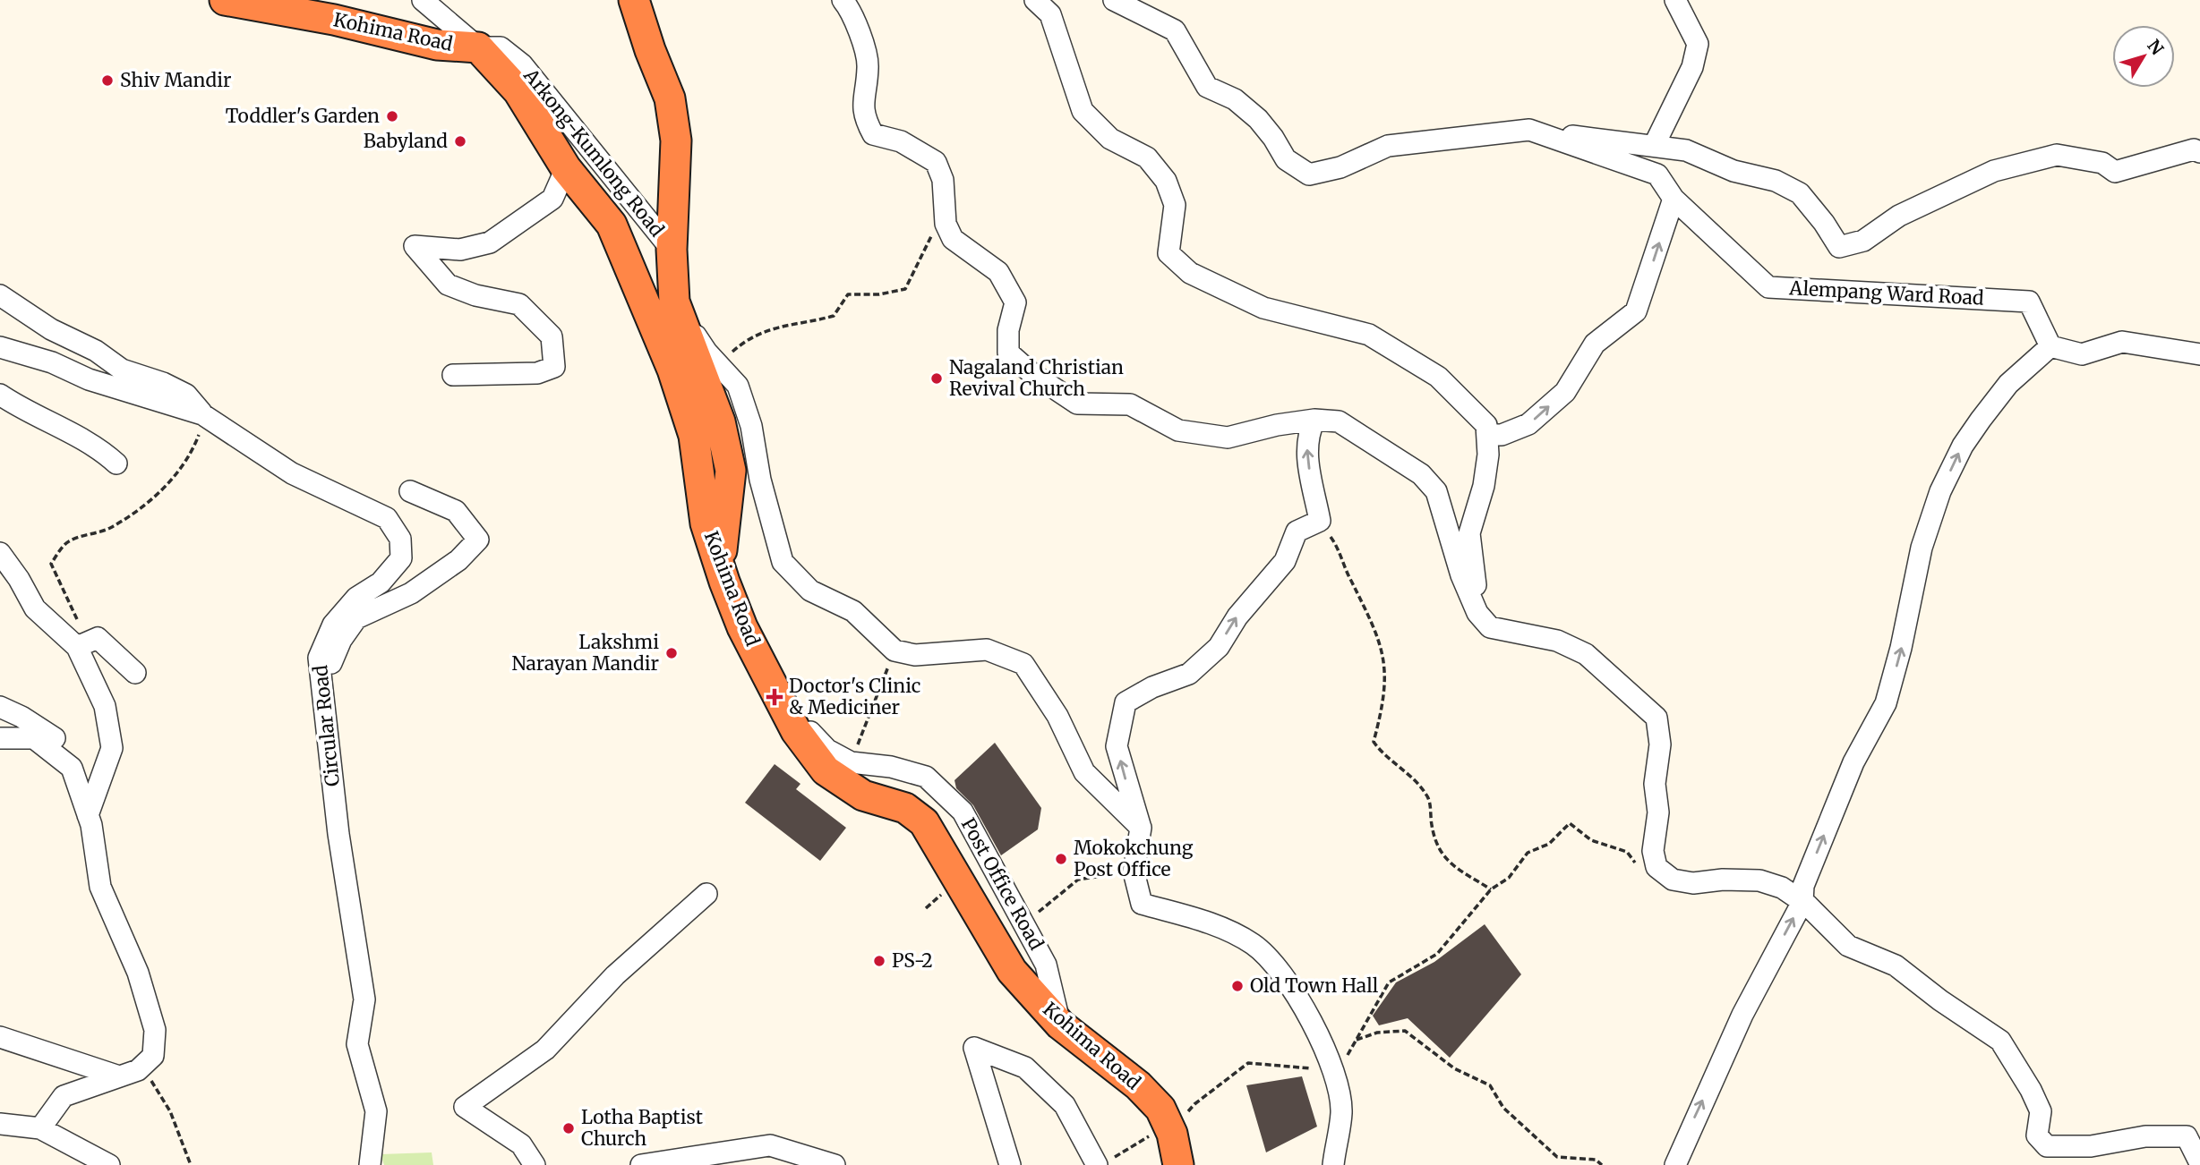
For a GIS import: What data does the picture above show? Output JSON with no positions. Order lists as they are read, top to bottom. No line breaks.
{"streets":{"highway":["Kohima Road"],"street":["Arkong-Kumlong Road","Alempang Ward Road","Circular Road","Post Office Road"]},"crossings":[["Kohima Road","Arkong-Kumlong Road"],["Kohima Road","Post Office Road"]],"places":{"other":["Shiv Mandir","Toddler's Garden","Babyland","Nagaland Christian Revival Church","Lakshmi Narayan Mandir","Mokokchung Post Office","PS-2","Old Town Hall","Lotha Baptist Church"],"health":["Doctor's Clinic & Mediciner"]},"north":"top right"}
